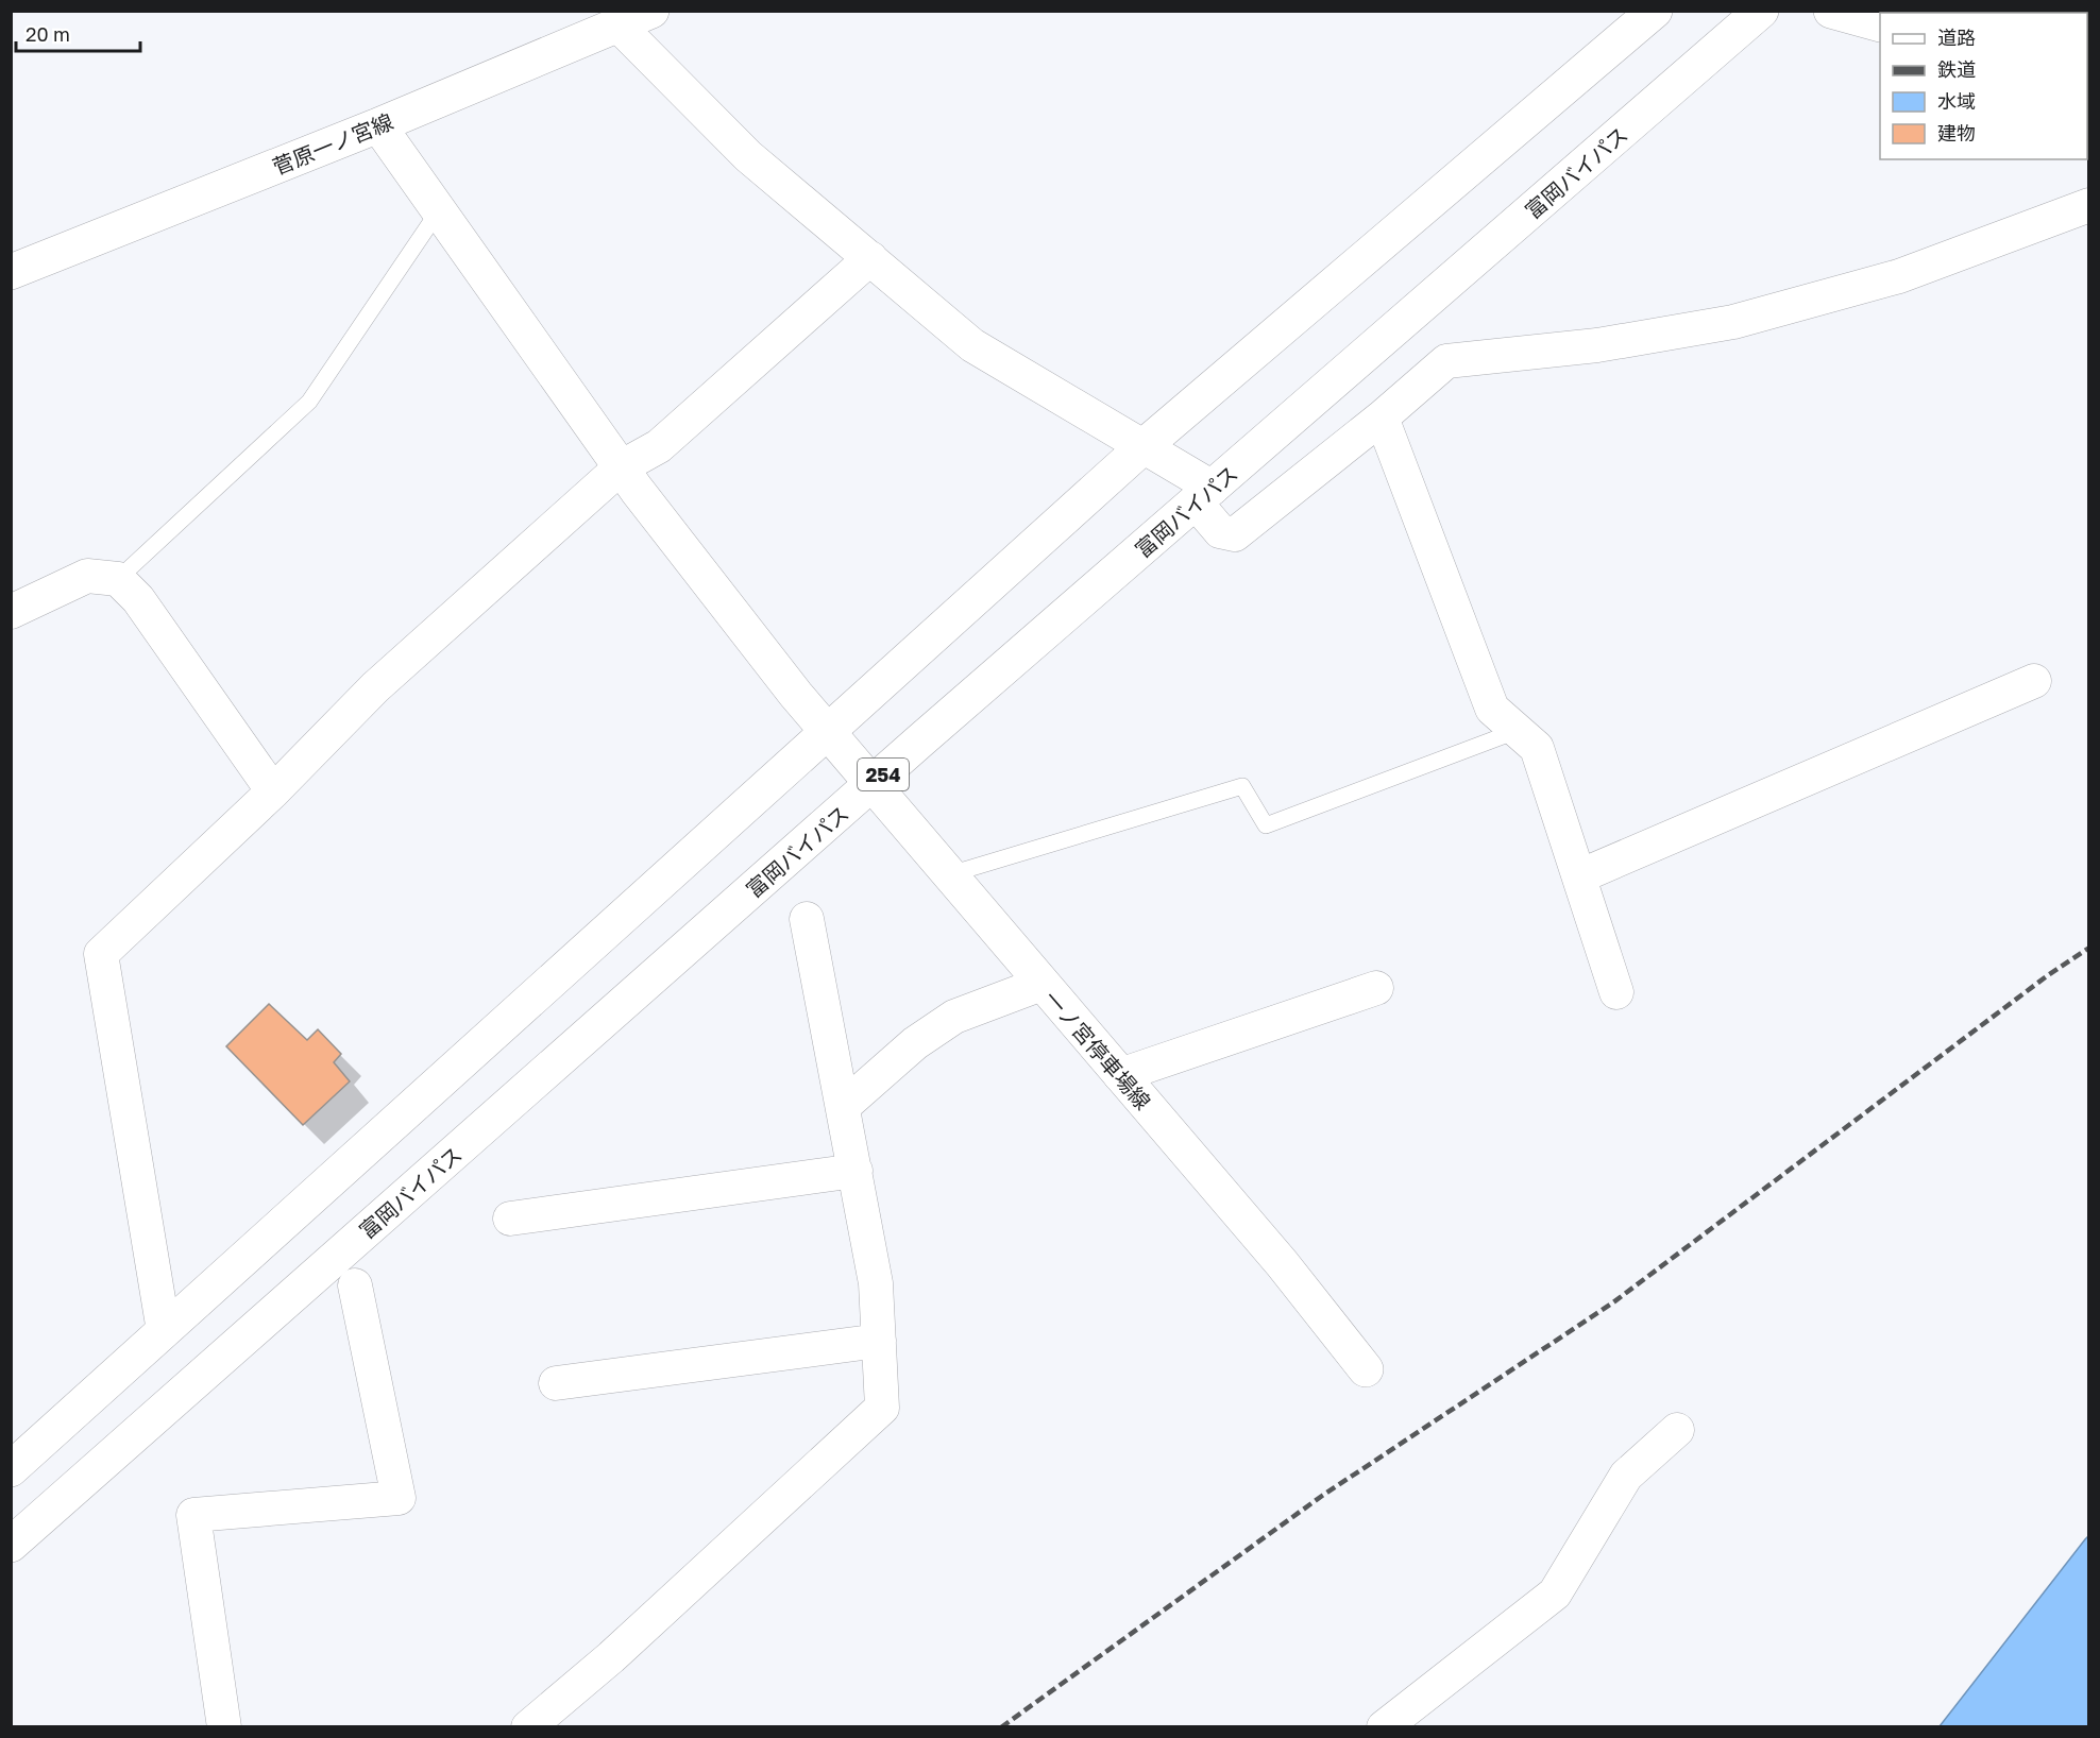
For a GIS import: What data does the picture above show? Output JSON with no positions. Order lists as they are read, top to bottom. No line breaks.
{"streets":{"main road":["菅原一ノ宮線","富岡バイパス","254","一ノ宮停車場線"]},"crossings":[["菅原一ノ宮線","一ノ宮停車場線"],["富岡バイパス","一ノ宮停車場線"]],"legend":["道路","鉄道","水域","建物"],"scale_bar":"20 m"}
